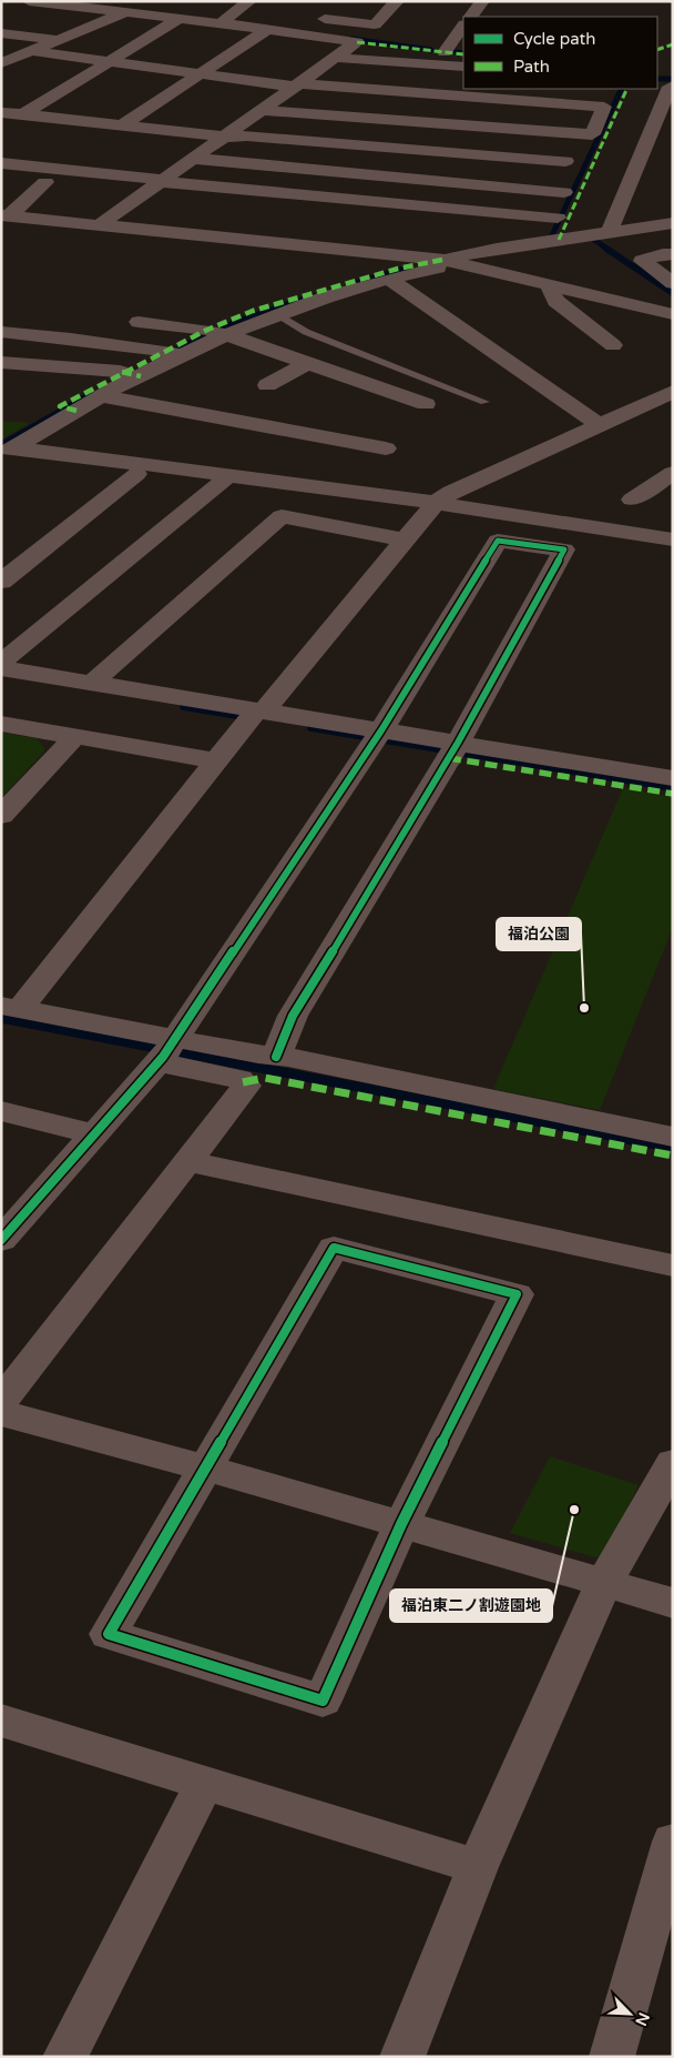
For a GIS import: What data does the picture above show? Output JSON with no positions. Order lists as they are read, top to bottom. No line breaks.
{"places":["福泊公園","福泊東二ノ割遊園地"],"legend":["Cycle path","Path"],"north":"bottom right"}
